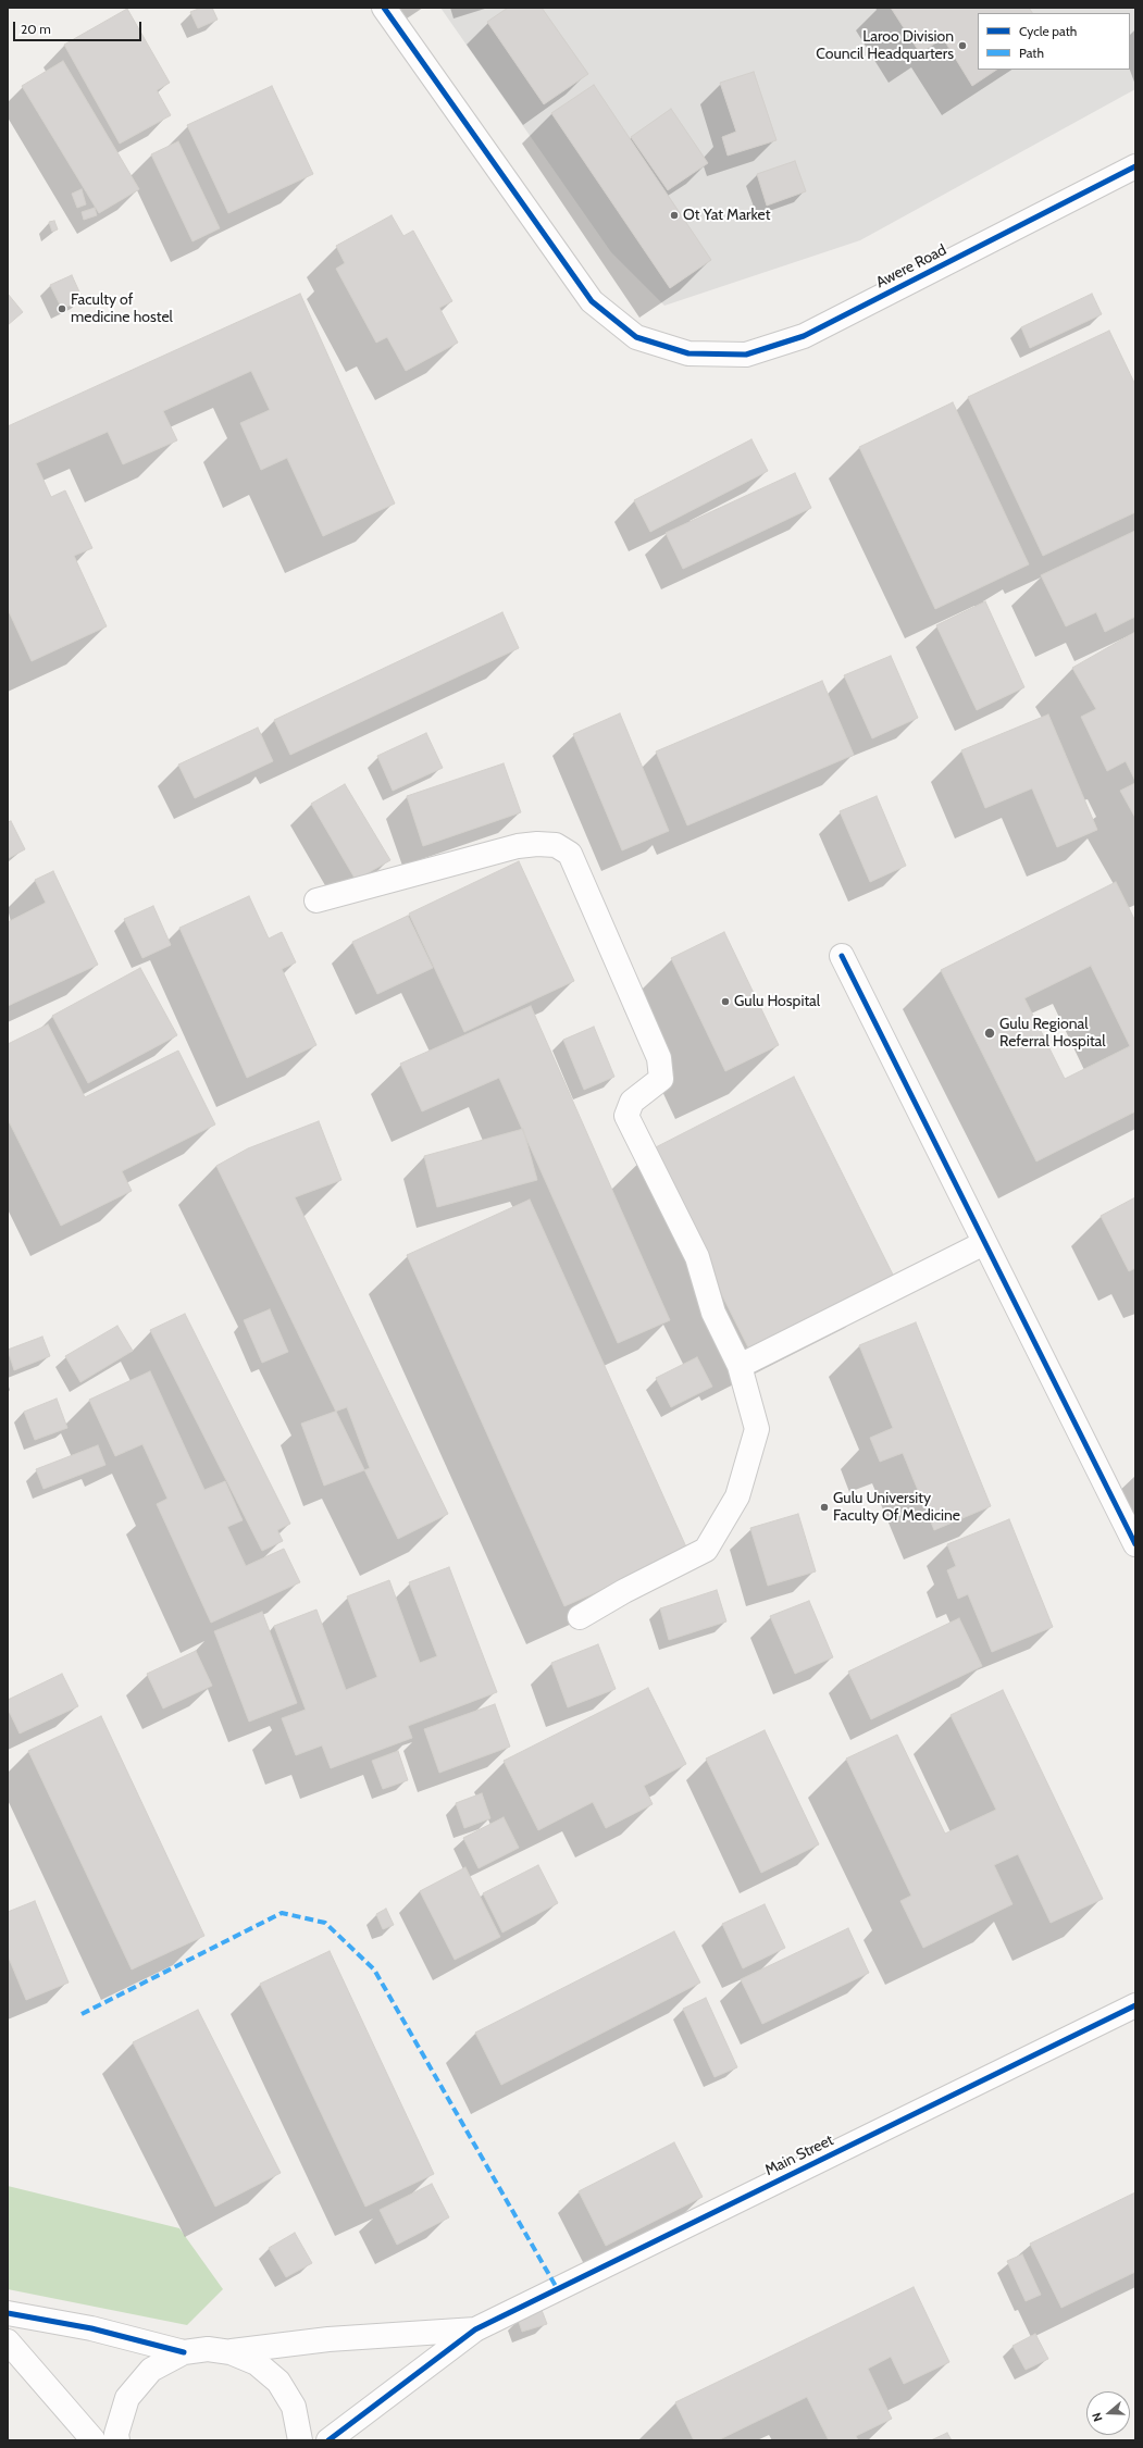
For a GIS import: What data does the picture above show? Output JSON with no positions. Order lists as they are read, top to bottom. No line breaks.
{"streets":{"street":["Awere Road","Main Street"]},"places":["Laroo Division Council Headquarters","Ot Yat Market","Faculty of medicine hostel","Gulu Hospital","Gulu Regional Referral Hospital","Gulu University Faculty Of Medicine"],"legend":["Cycle path","Path"],"scale_bar":"20 m","north":"left"}
